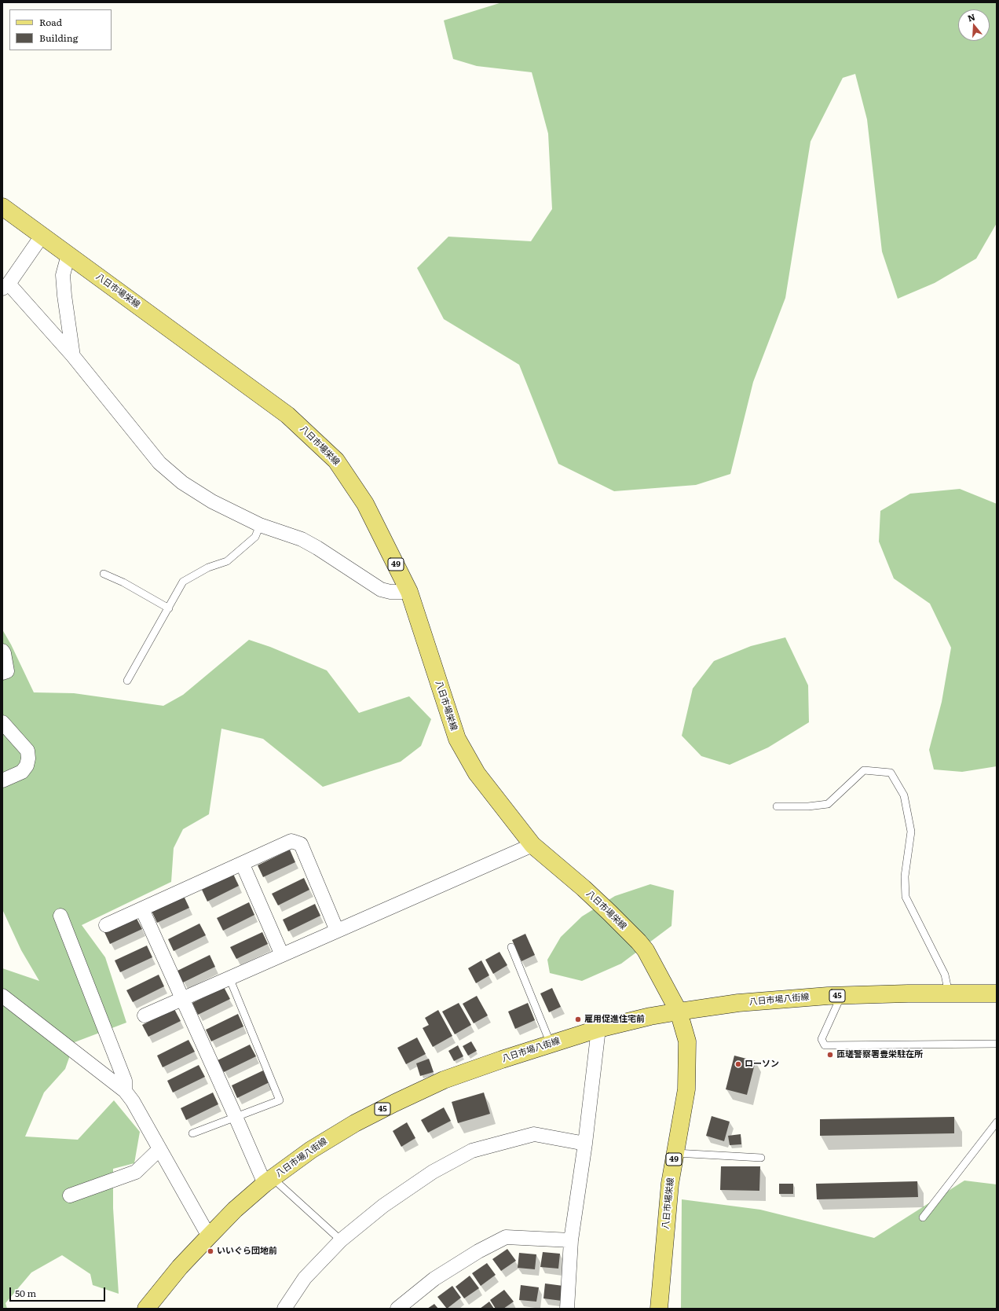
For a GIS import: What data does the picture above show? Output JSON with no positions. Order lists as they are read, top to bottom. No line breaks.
{"streets":{"main road":["八日市場栄線","49","45","八日市場八街線"]},"crossings":[["八日市場栄線","八日市場八街線"]],"places":["雇用促進住宅前","匝瑳警察署豊栄駐在所","ローソン","いいぐら団地前"],"legend":["Road","Building"],"scale_bar":"50 m","north":"top"}
